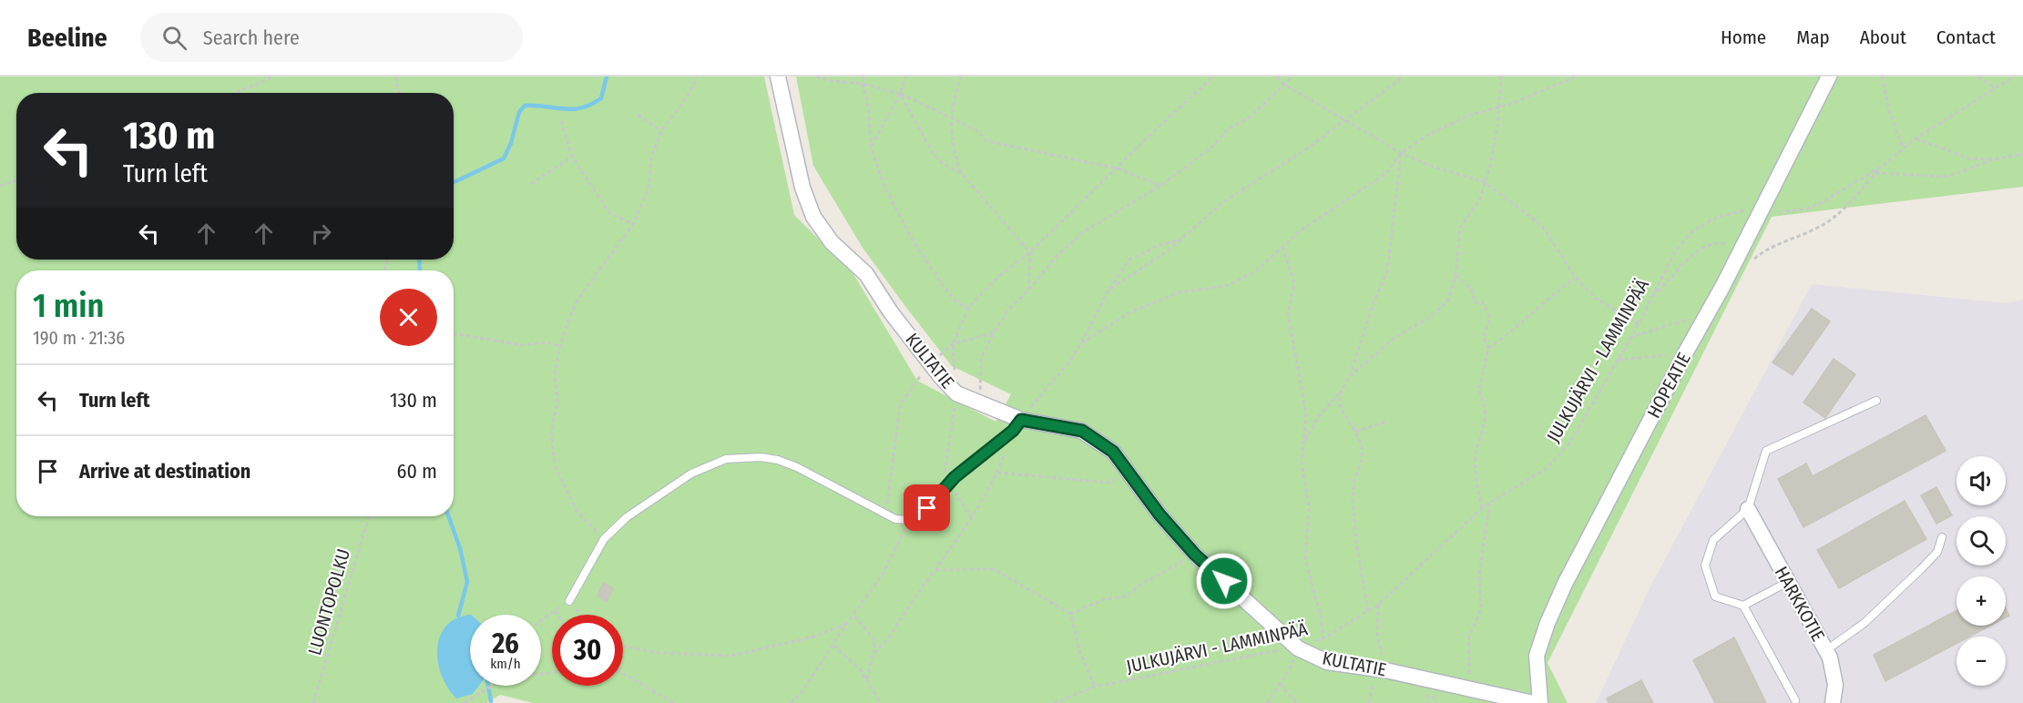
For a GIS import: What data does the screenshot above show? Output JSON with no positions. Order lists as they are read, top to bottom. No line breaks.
{"streets":{"street":["KULTATIE","HOPEATIE","HARKKOTIE"],"path":["JULKUJÄRVI - LAMMINPÄÄ","LUONTOPOLKU"]},"crossings":[["KULTATIE","JULKUJÄRVI - LAMMINPÄÄ"]],"page":{"header":"Beeline","search":"Search here","nav":["Home","Map","About","Contact"],"turn":["130 m","Turn left"],"heading":["1 min","190 m · 21:36"],"list":[{"name":"Turn left","value":"130 m"},{"name":"Arrive at destination","value":"60 m"}],"map_buttons":["+","−"],"speed":"26 km/h","limit":"30"}}
